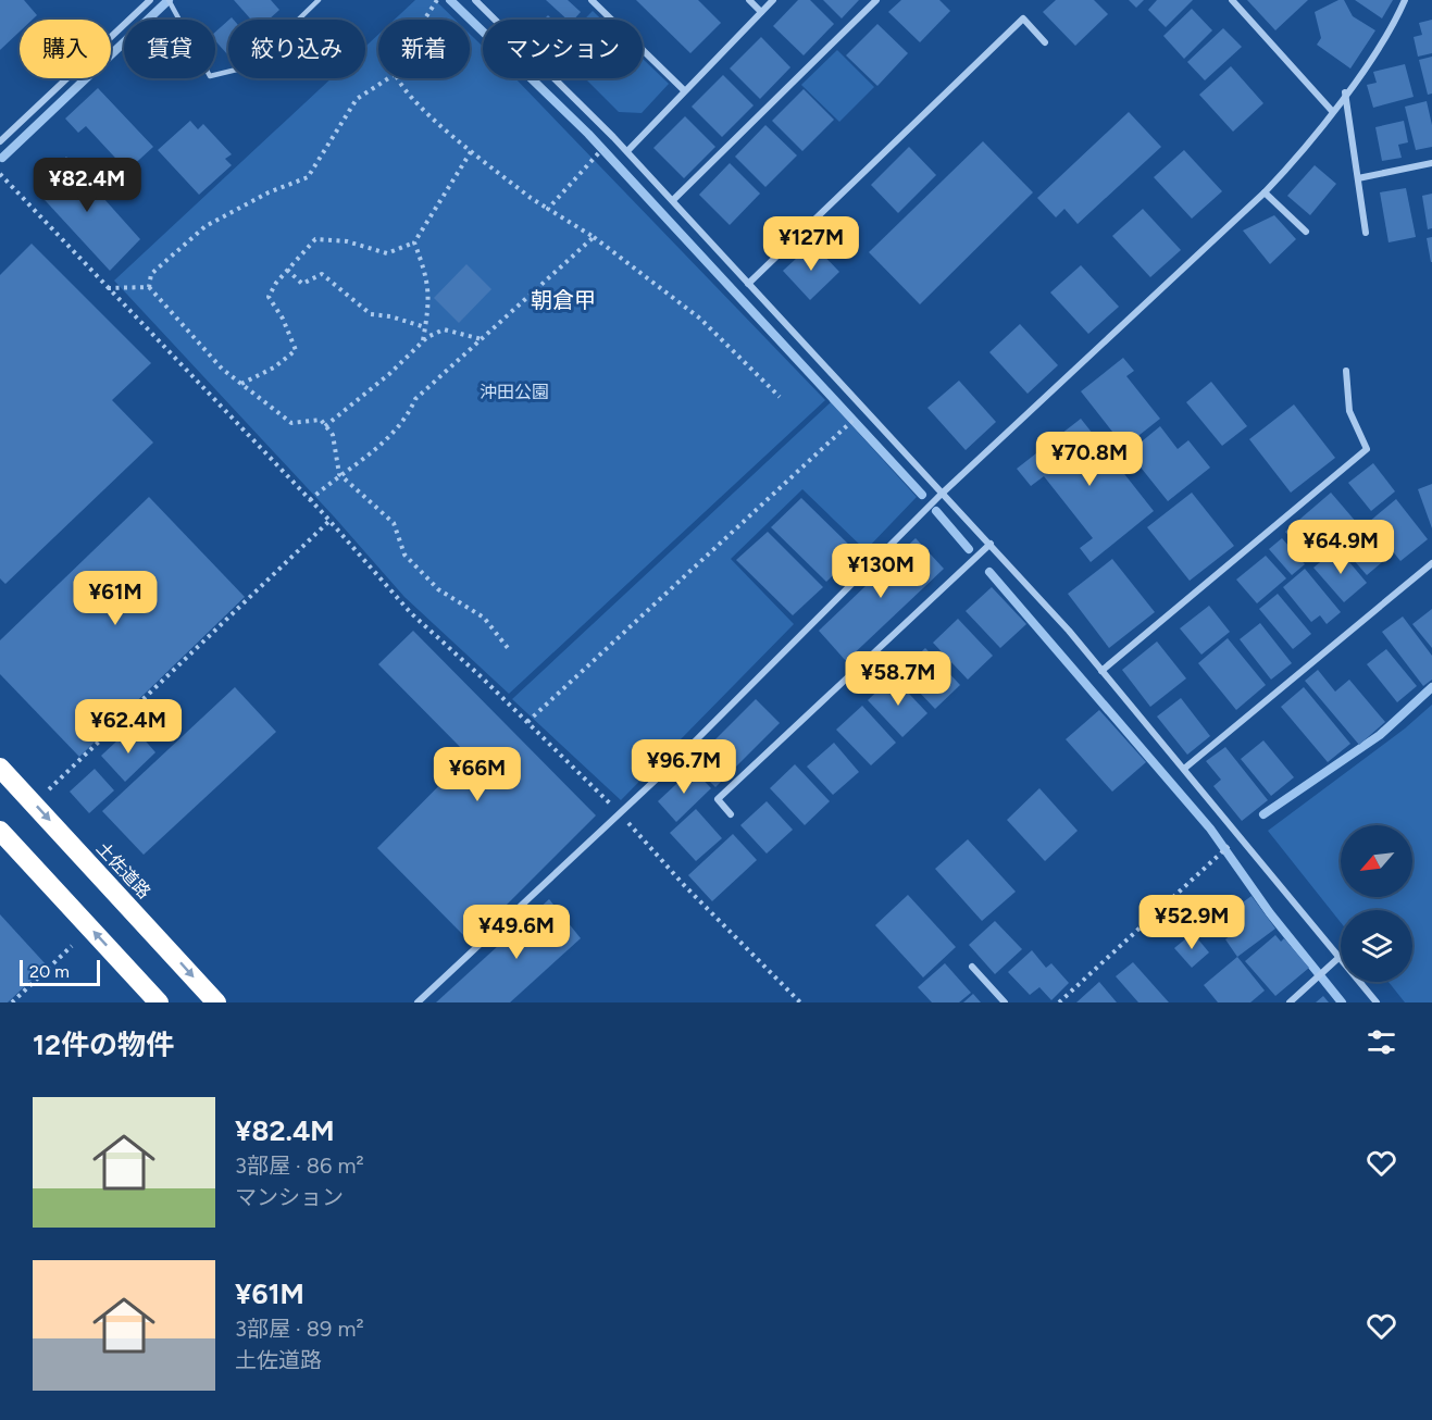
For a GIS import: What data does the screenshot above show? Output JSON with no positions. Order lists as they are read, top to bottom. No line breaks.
{"streets":{"highway":["土佐道路"]},"districts":["朝倉甲"],"parks":["沖田公園"],"scale_bar":"20 m","north":"bottom left","page":{"chip":["購入","賃貸","絞り込み","新着","マンション"],"price":["¥82.4M","¥127M","¥70.8M","¥64.9M","¥130M","¥61M","¥58.7M","¥62.4M","¥96.7M","¥66M","¥52.9M","¥49.6M"],"scale":"20 m","heading":"12件の物件","list":[{"name":"¥82.4M","note":"3部屋 · 86 m² · マンション"},{"name":"¥61M","note":"3部屋 · 89 m² · 土佐道路"}]}}
